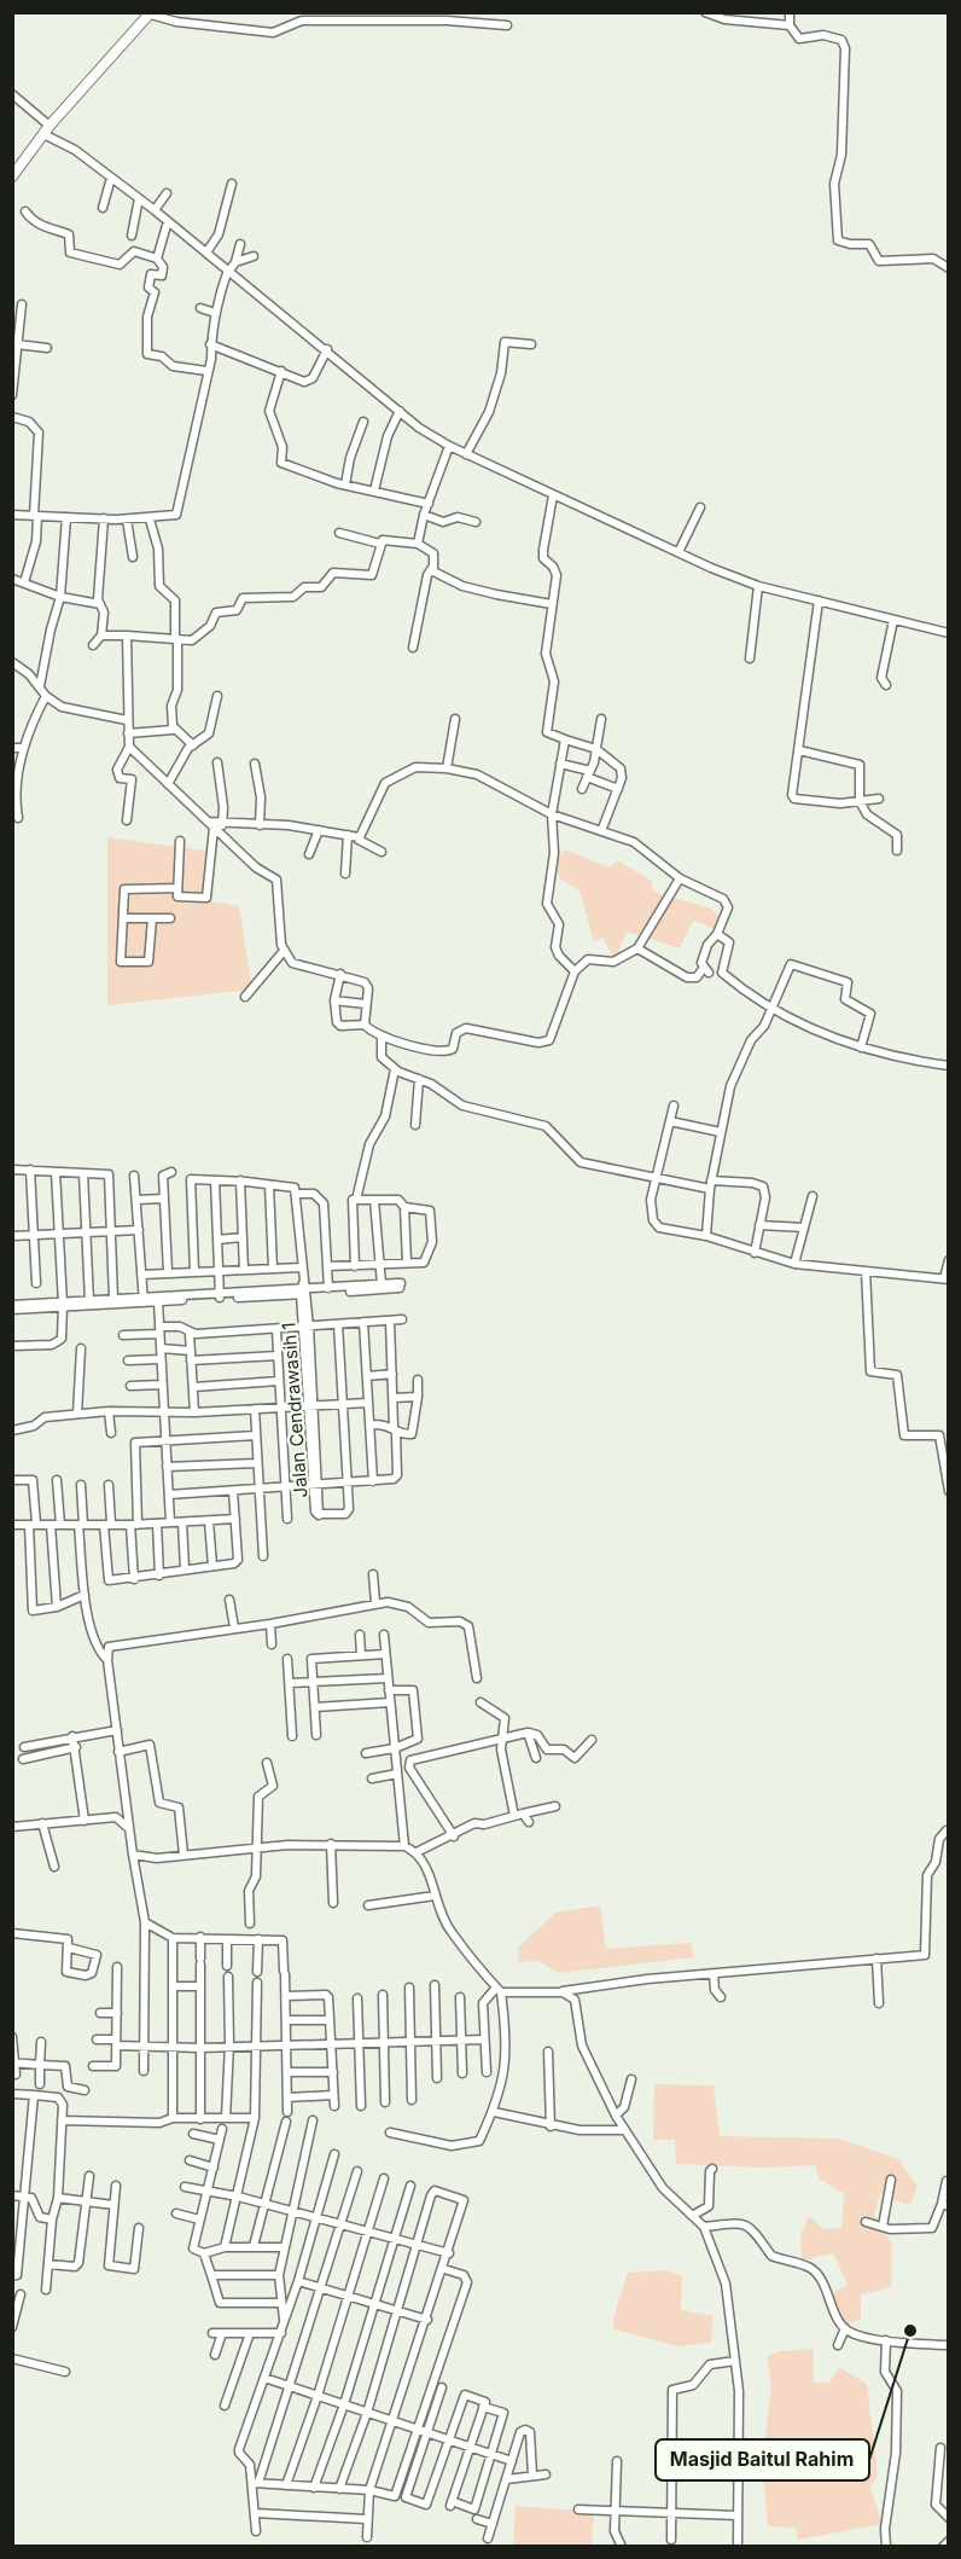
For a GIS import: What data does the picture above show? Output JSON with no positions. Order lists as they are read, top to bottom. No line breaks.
{"streets":{"street":["Jalan Cendrawasih 1"]},"places":["Masjid Baitul Rahim"]}
